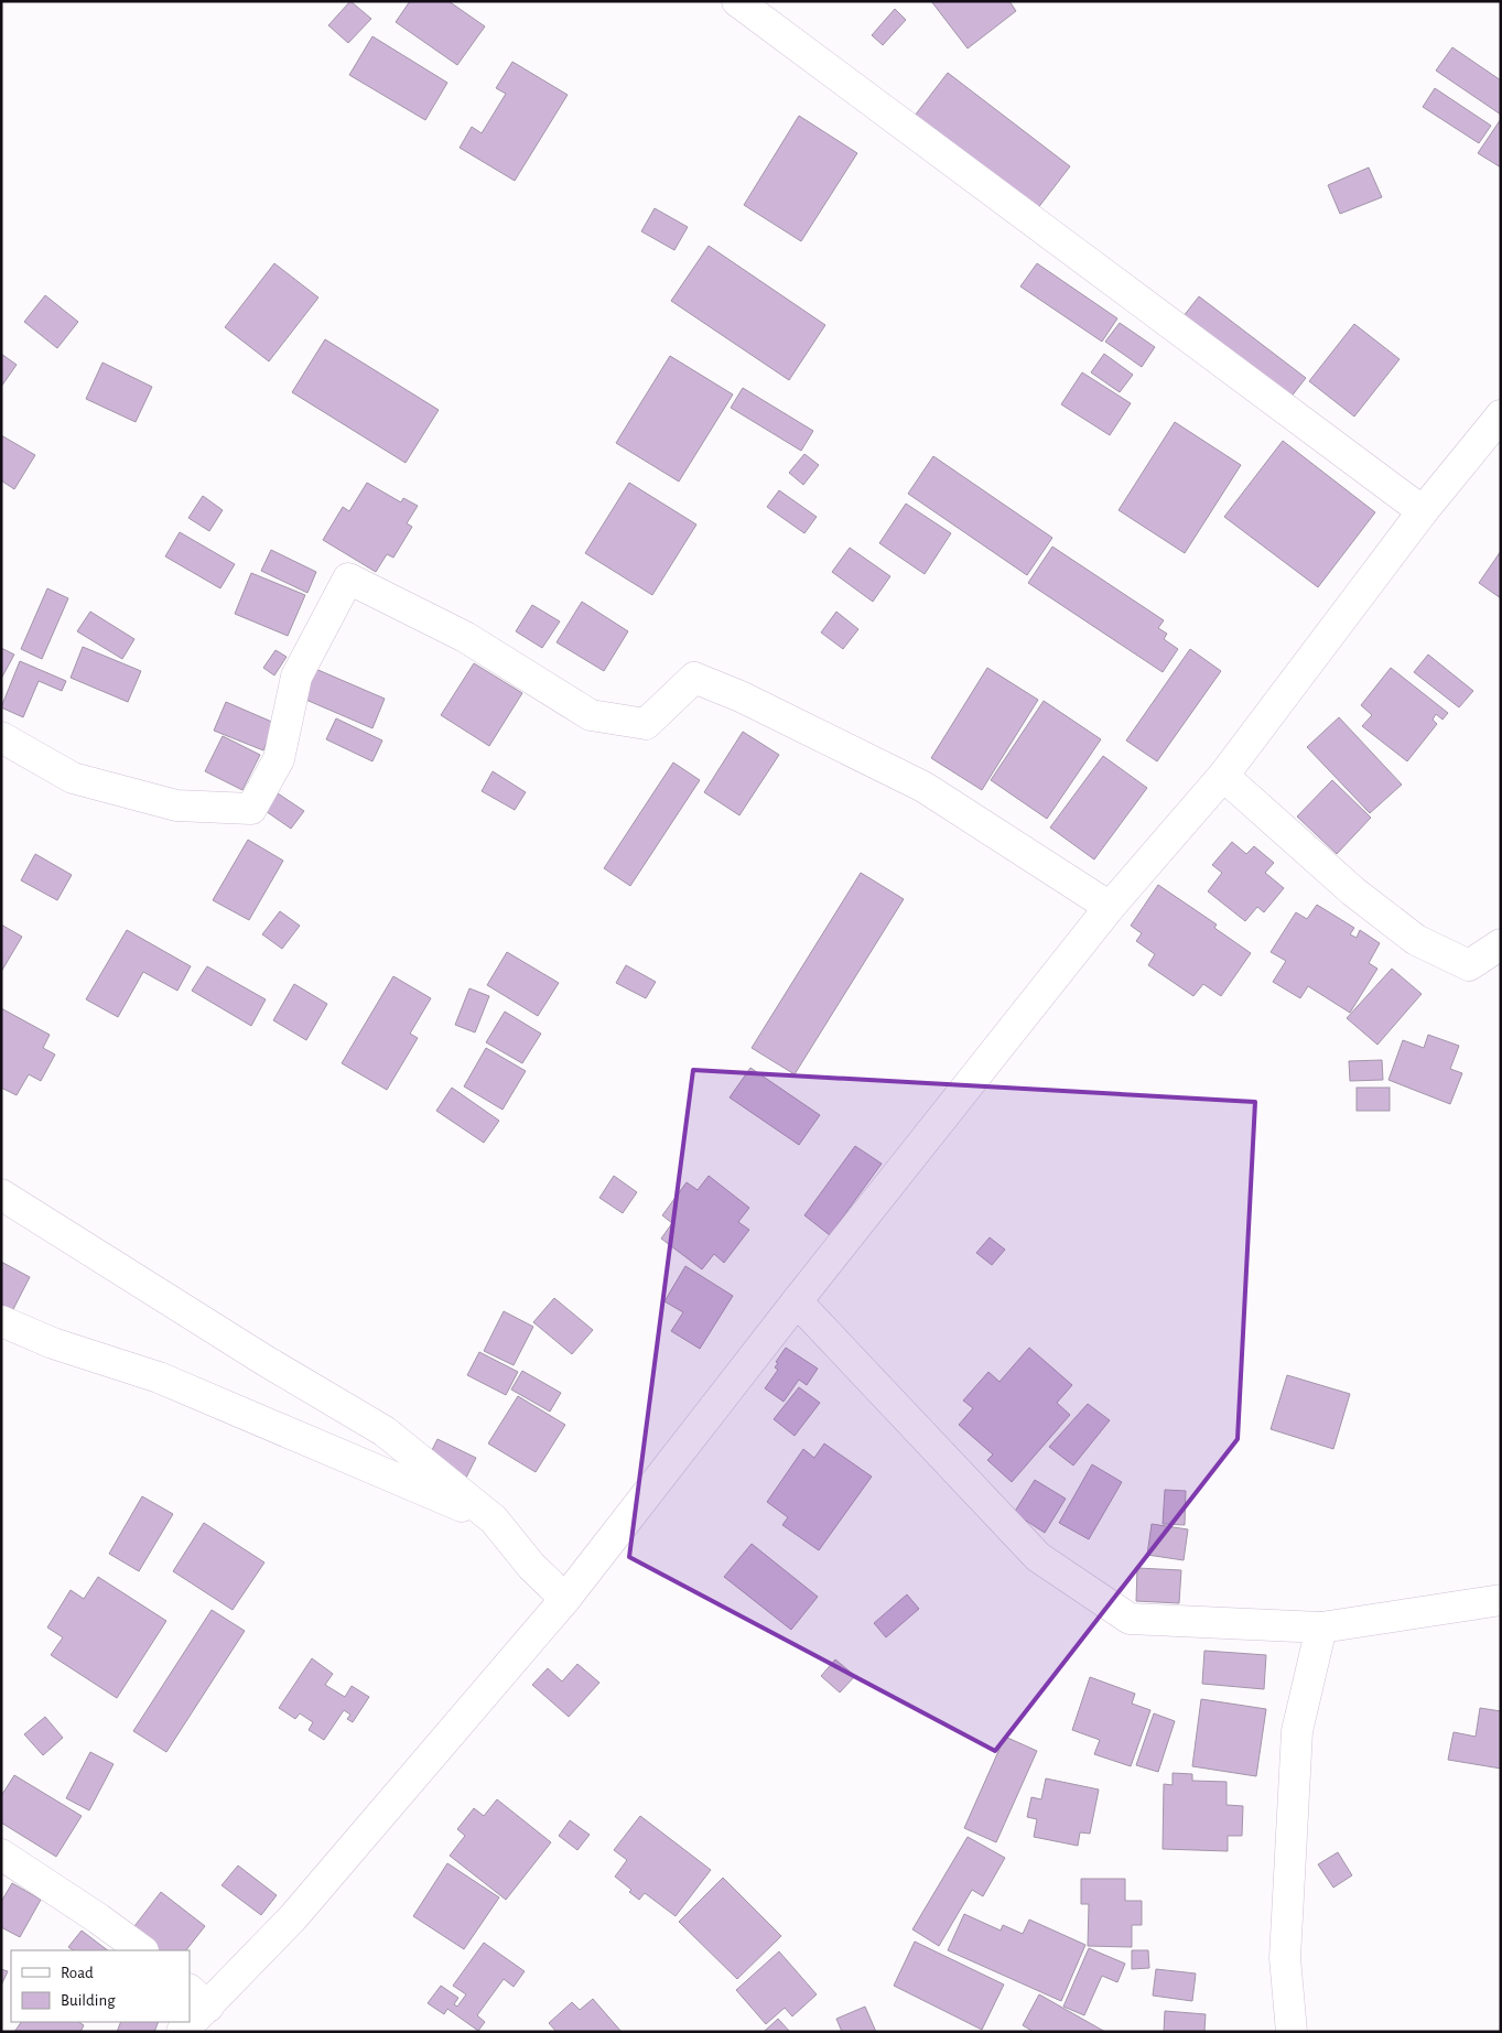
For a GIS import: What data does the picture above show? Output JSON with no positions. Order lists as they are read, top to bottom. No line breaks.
{"legend":["Road","Building"]}
